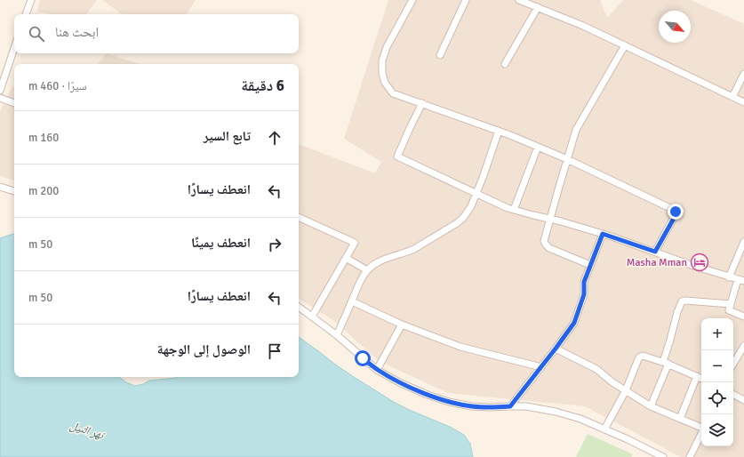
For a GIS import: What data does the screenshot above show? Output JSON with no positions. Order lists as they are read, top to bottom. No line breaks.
{"water":["نهر النيل"],"places":{"hotel":["Masha Mman"]},"north":"bottom right","page":{"search":"ابحث هنا","heading":["6 دقيقة","سيرًا · 460 m"],"list":[["تابع السير","160 m"],["انعطف يسارًا","200 m"],["انعطف يمينًا","50 m"],["انعطف يسارًا","50 m"],"الوصول إلى الوجهة"],"map_buttons":["+","−"]}}
